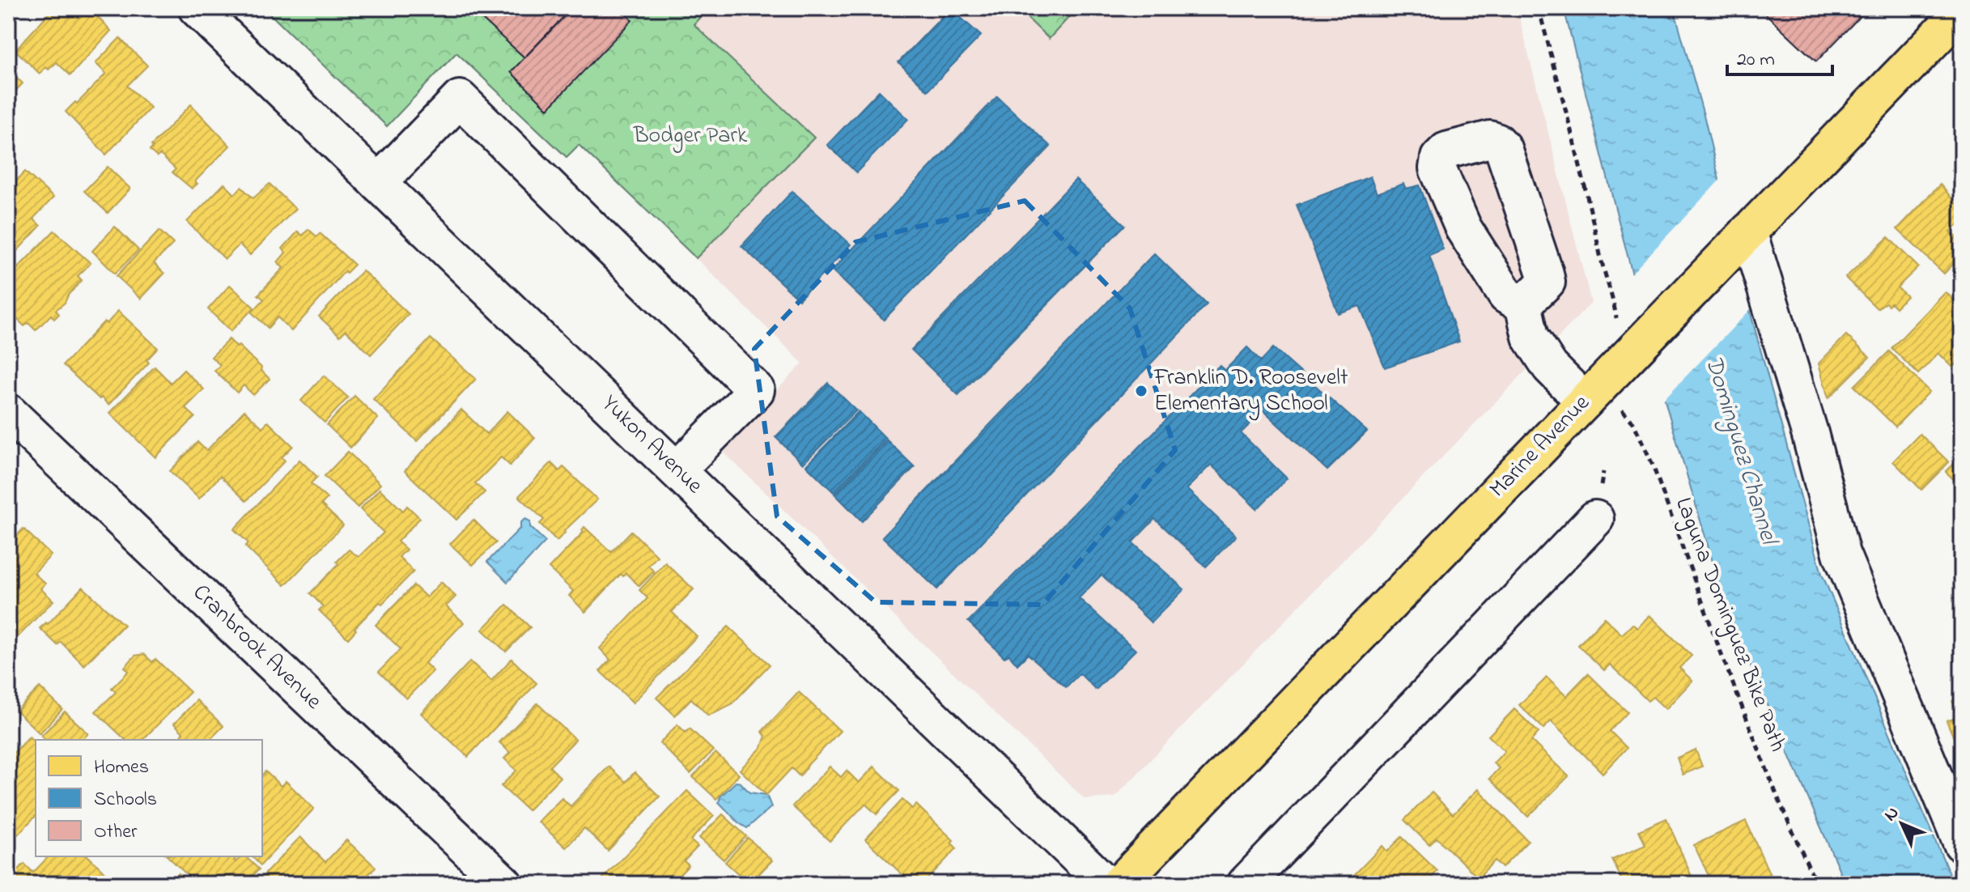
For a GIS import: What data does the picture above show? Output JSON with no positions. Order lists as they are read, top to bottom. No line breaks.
{"streets":{"main road":["Marine Avenue"],"street":["Yukon Avenue","Cranbrook Avenue"],"path":["Laguna Dominguez Bike Path"]},"crossings":[["Marine Avenue","Laguna Dominguez Bike Path"]],"water":["Dominguez Channel"],"parks":["Bodger Park"],"places":["Franklin D. Roosevelt Elementary School"],"legend":["Homes","Schools","Other"],"scale_bar":"20 m","north":"top left"}
